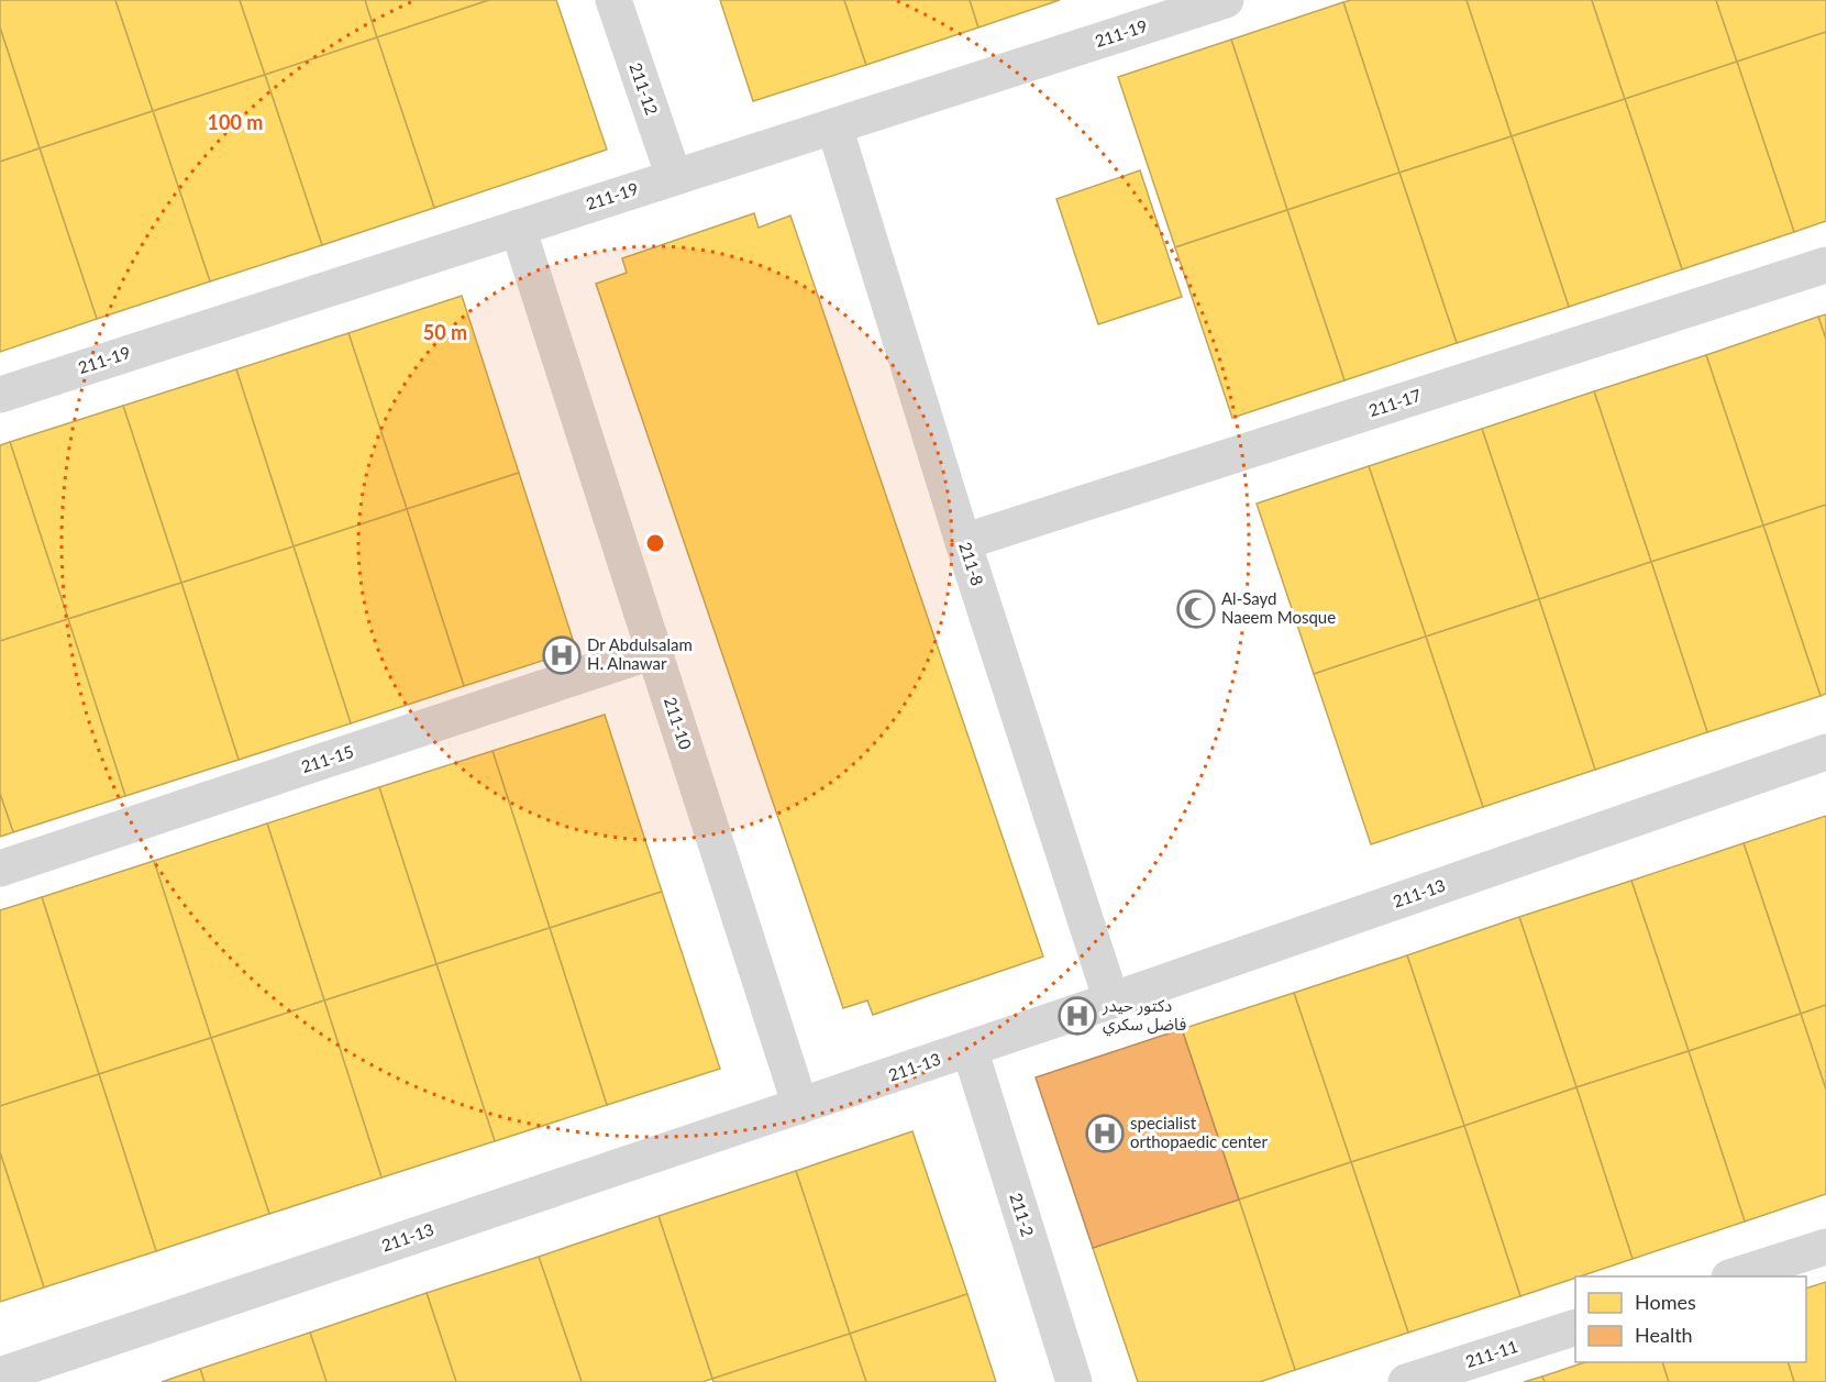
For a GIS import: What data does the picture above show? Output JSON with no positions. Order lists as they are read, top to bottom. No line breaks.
{"streets":{"street":["211-19","211-12","211-17","211-8","211-10","211-15","211-13","211-2","211-11"]},"crossings":[["211-19","211-12"],["211-19","211-8"],["211-19","211-10"],["211-17","211-8"],["211-8","211-13"],["211-10","211-15"],["211-10","211-13"],["211-13","211-2"]],"places":{"mosque":["Al-Sayd Naeem Mosque"],"hospital":["Dr Abdulsalam H. Alnawar","دكتور حيدر فاضل سكري","specialist orthopaedic center"]},"legend":["Homes","Health"],"rings":["100 m","50 m"]}
